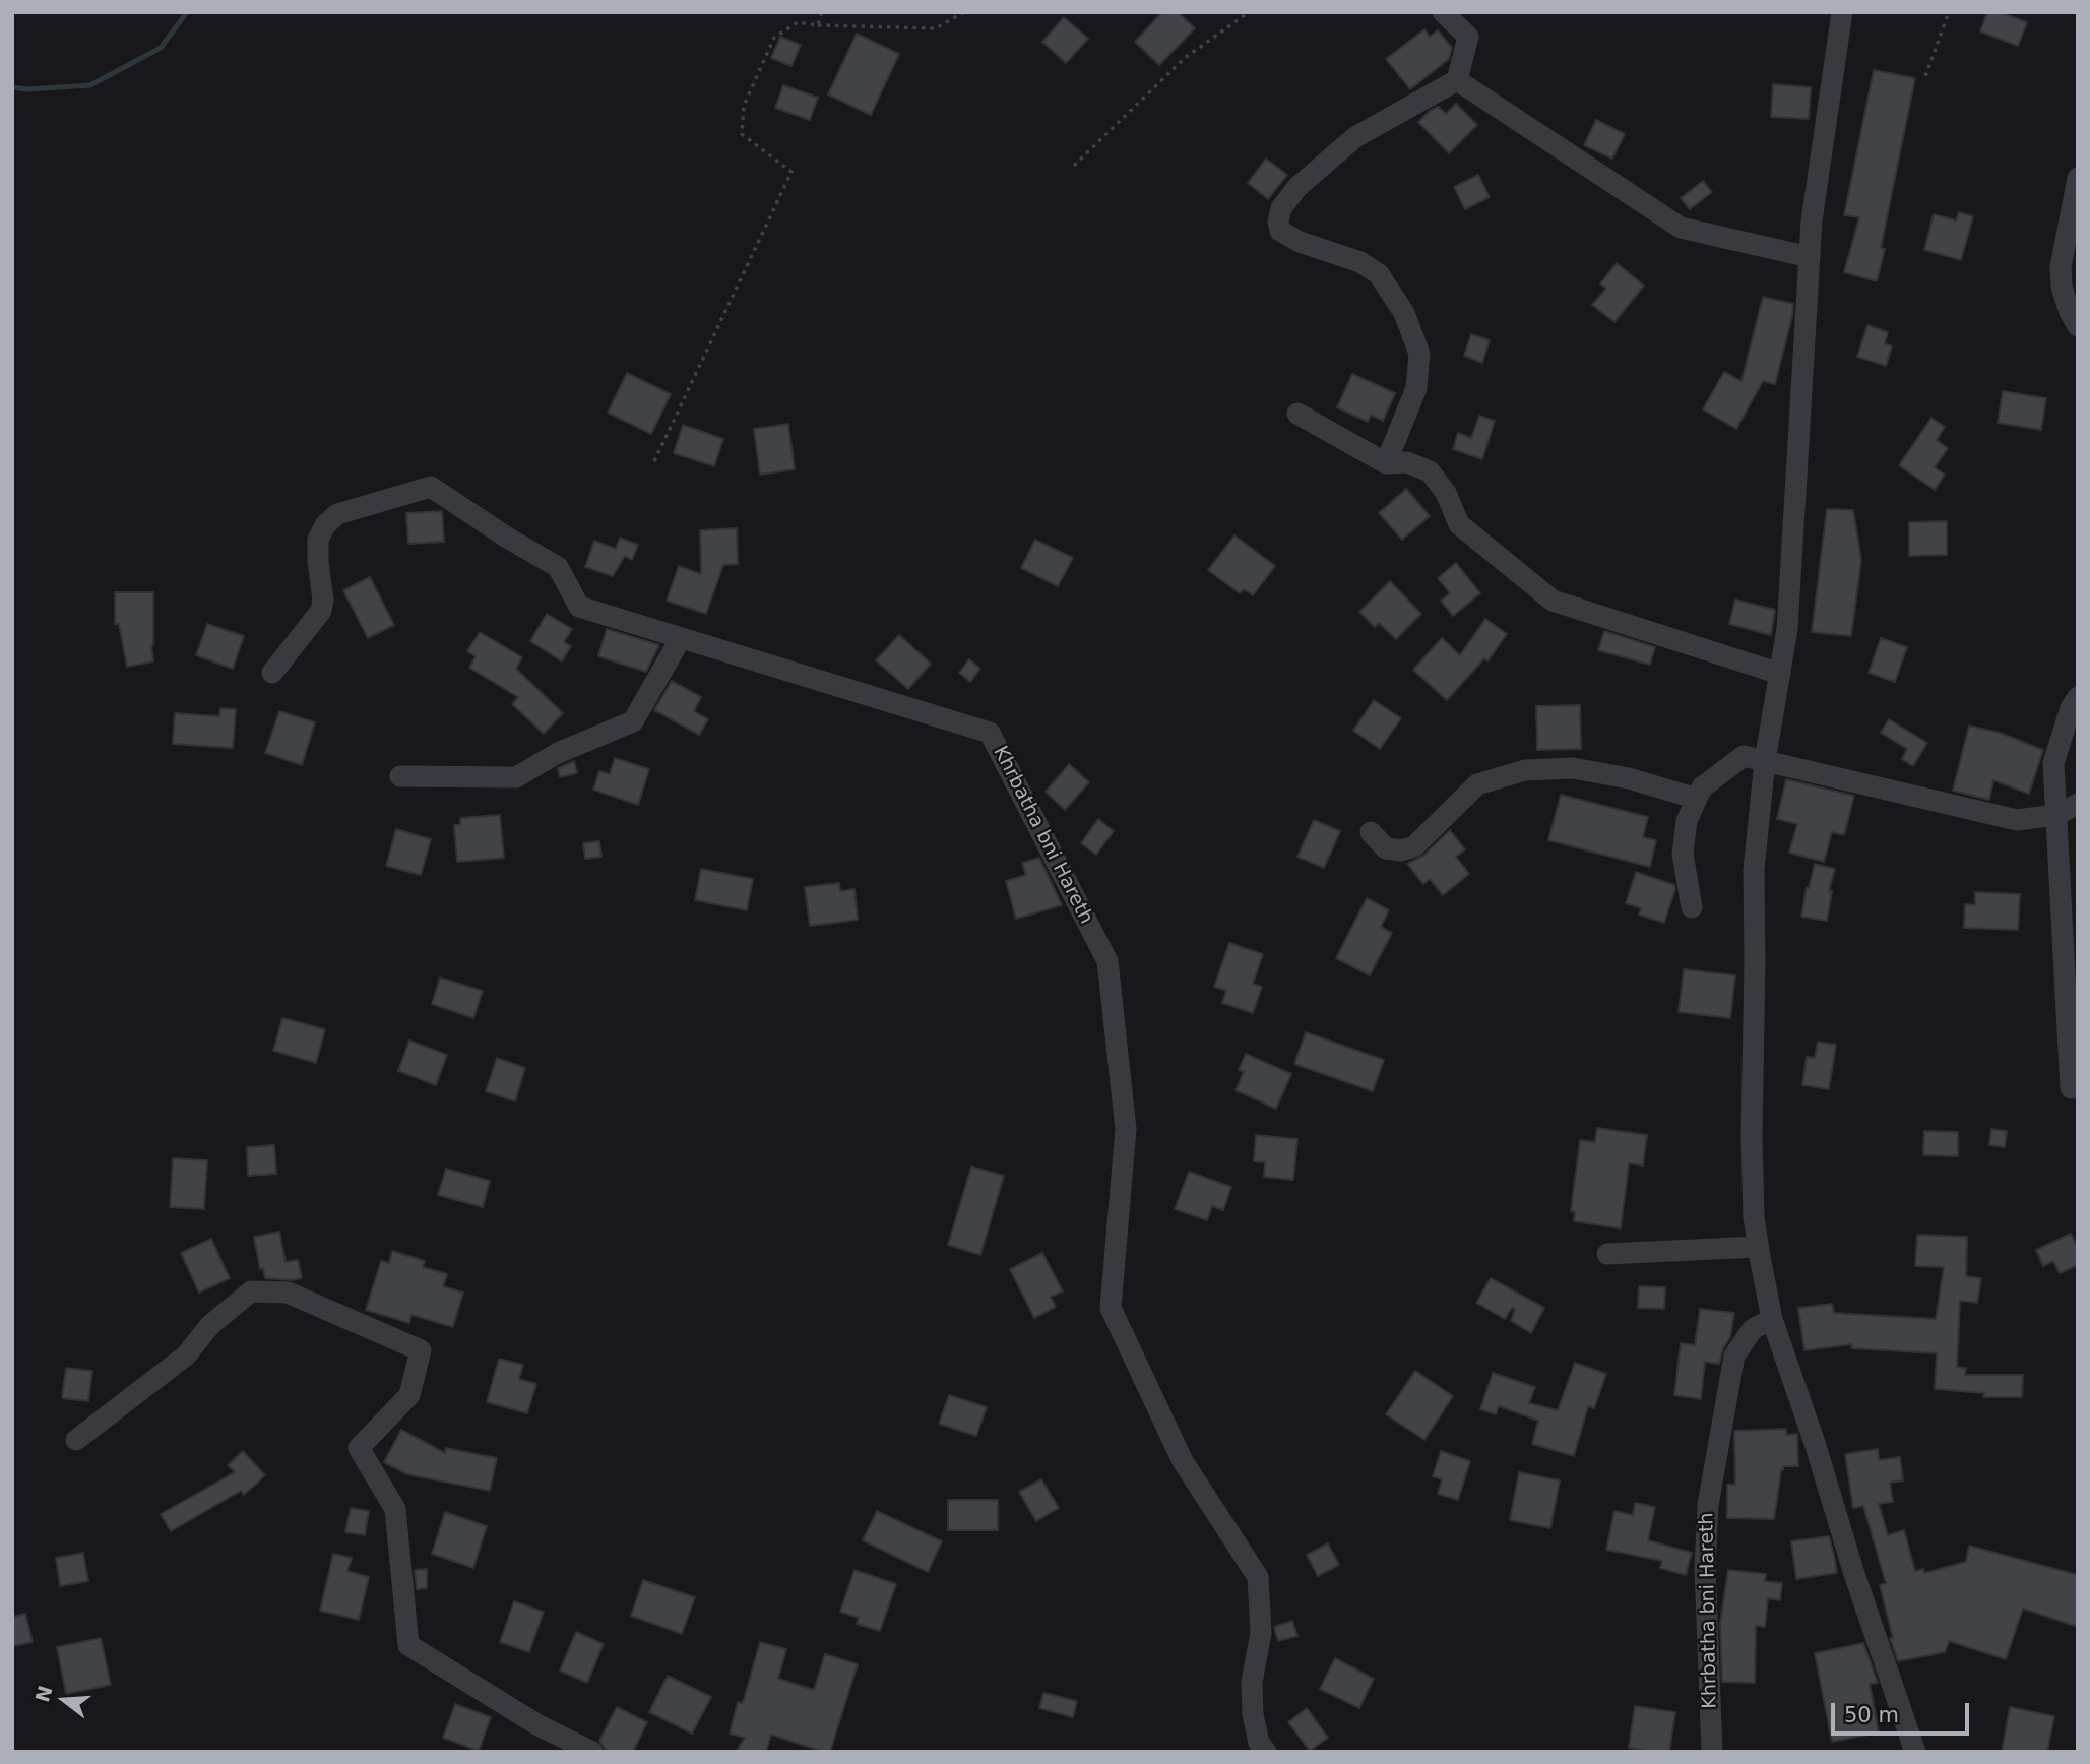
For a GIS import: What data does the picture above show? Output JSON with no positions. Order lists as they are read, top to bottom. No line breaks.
{"streets":{"street":["Khrbatha bni Hareth"]},"scale_bar":"50 m","north":"left"}
